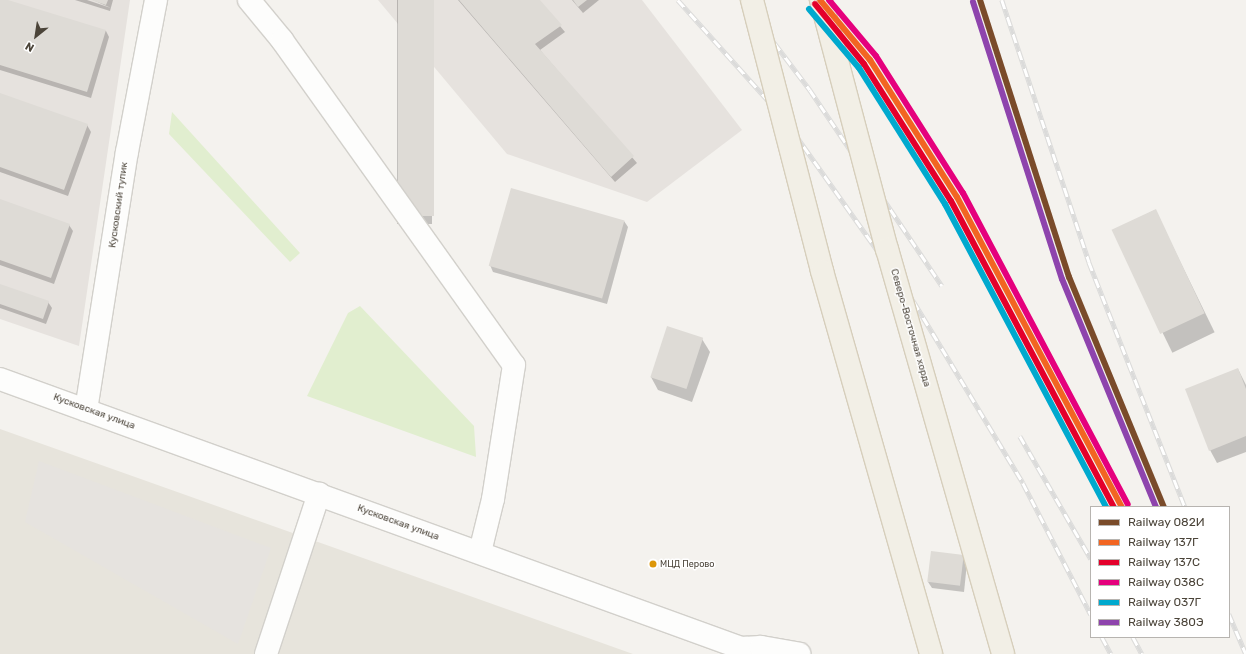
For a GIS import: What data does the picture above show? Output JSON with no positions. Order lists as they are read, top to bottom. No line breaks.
{"streets":{"main road":["Северо-Восточная хорда"],"street":["Кусковский тупик","Кусковская улица"]},"crossings":[["Кусковский тупик","Кусковская улица"]],"places":["МЦД Перово"],"lines":["rail line 082И","rail line 137Г","rail line 038С","rail line 380Э","rail line 137С","rail line 037Г"],"legend":["Railway 082И","Railway 137Г","Railway 137С","Railway 038С","Railway 037Г","Railway 380Э"],"north":"bottom left"}
